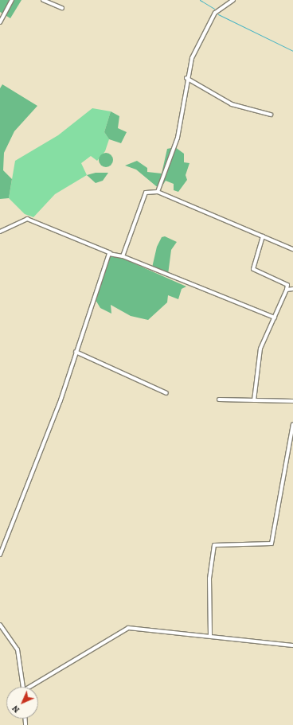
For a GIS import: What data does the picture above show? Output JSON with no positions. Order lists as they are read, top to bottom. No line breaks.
{"north":"bottom left"}
